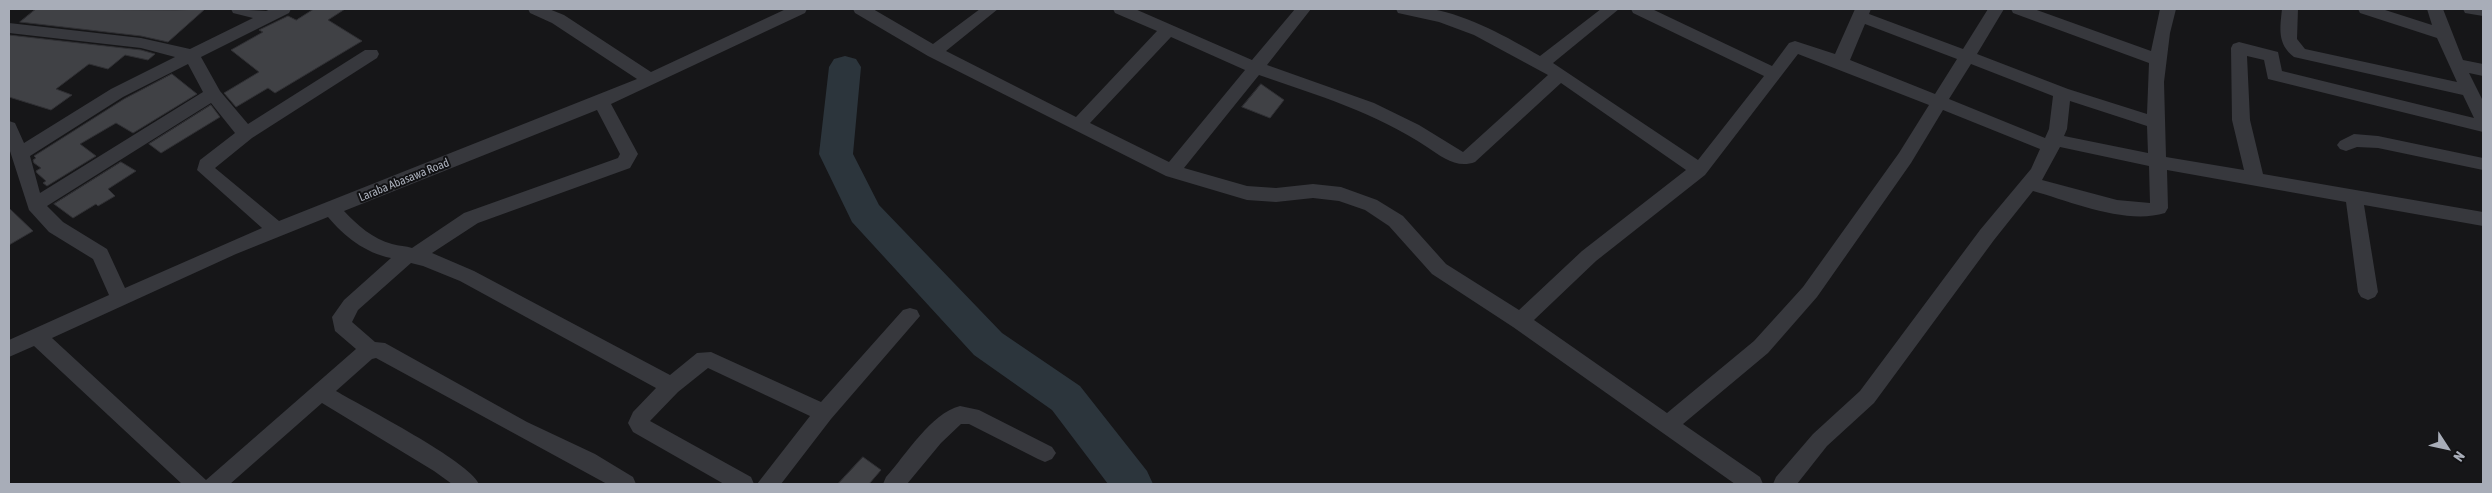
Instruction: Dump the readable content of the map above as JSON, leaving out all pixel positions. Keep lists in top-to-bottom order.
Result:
{
  "streets": {
    "street": ["Laraba Abasawa Road"]
  },
  "north": "bottom right"
}
